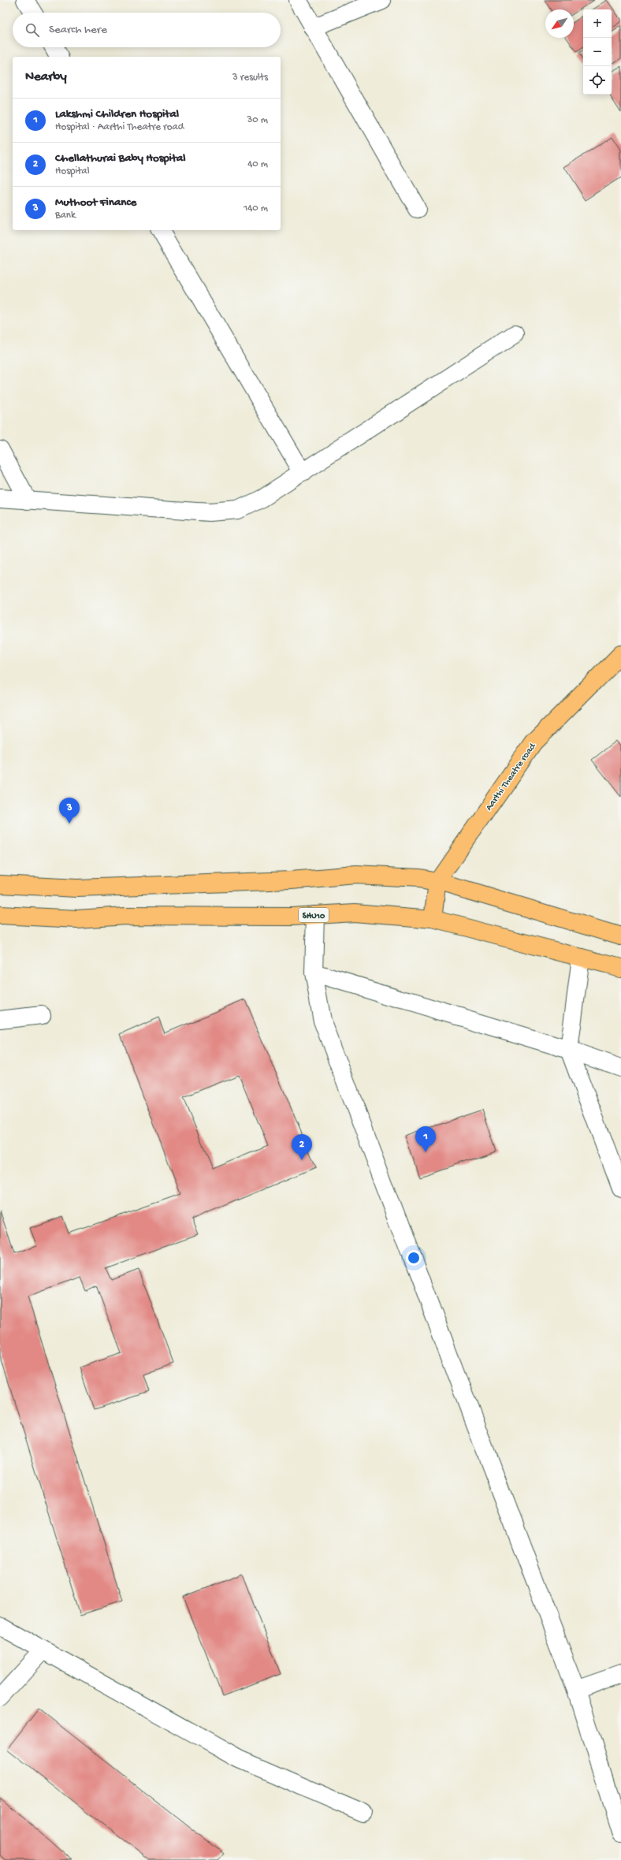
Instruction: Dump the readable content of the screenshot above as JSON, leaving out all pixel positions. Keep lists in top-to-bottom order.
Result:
{
  "streets": {
    "main road": ["Aarthi Theatre road", "SHU10"]
  },
  "crossings": [
    ["Aarthi Theatre road", "SHU10"]
  ],
  "north": "bottom left",
  "page": {
    "map_buttons": ["+", "−"],
    "search": "Search here",
    "heading": ["Nearby", "3 results"],
    "list": [
      {
        "mark": "1",
        "name": "Lakshmi Children Hospital",
        "note": "Hospital · Aarthi Theatre road",
        "value": "30 m"
      },
      {
        "mark": "2",
        "name": "Chellathurai Baby Hospital",
        "note": "Hospital",
        "value": "40 m"
      },
      {
        "mark": "3",
        "name": "Muthoot Finance",
        "note": "Bank",
        "value": "140 m"
      }
    ],
    "pins": ["3", "1", "2"]
  }
}
